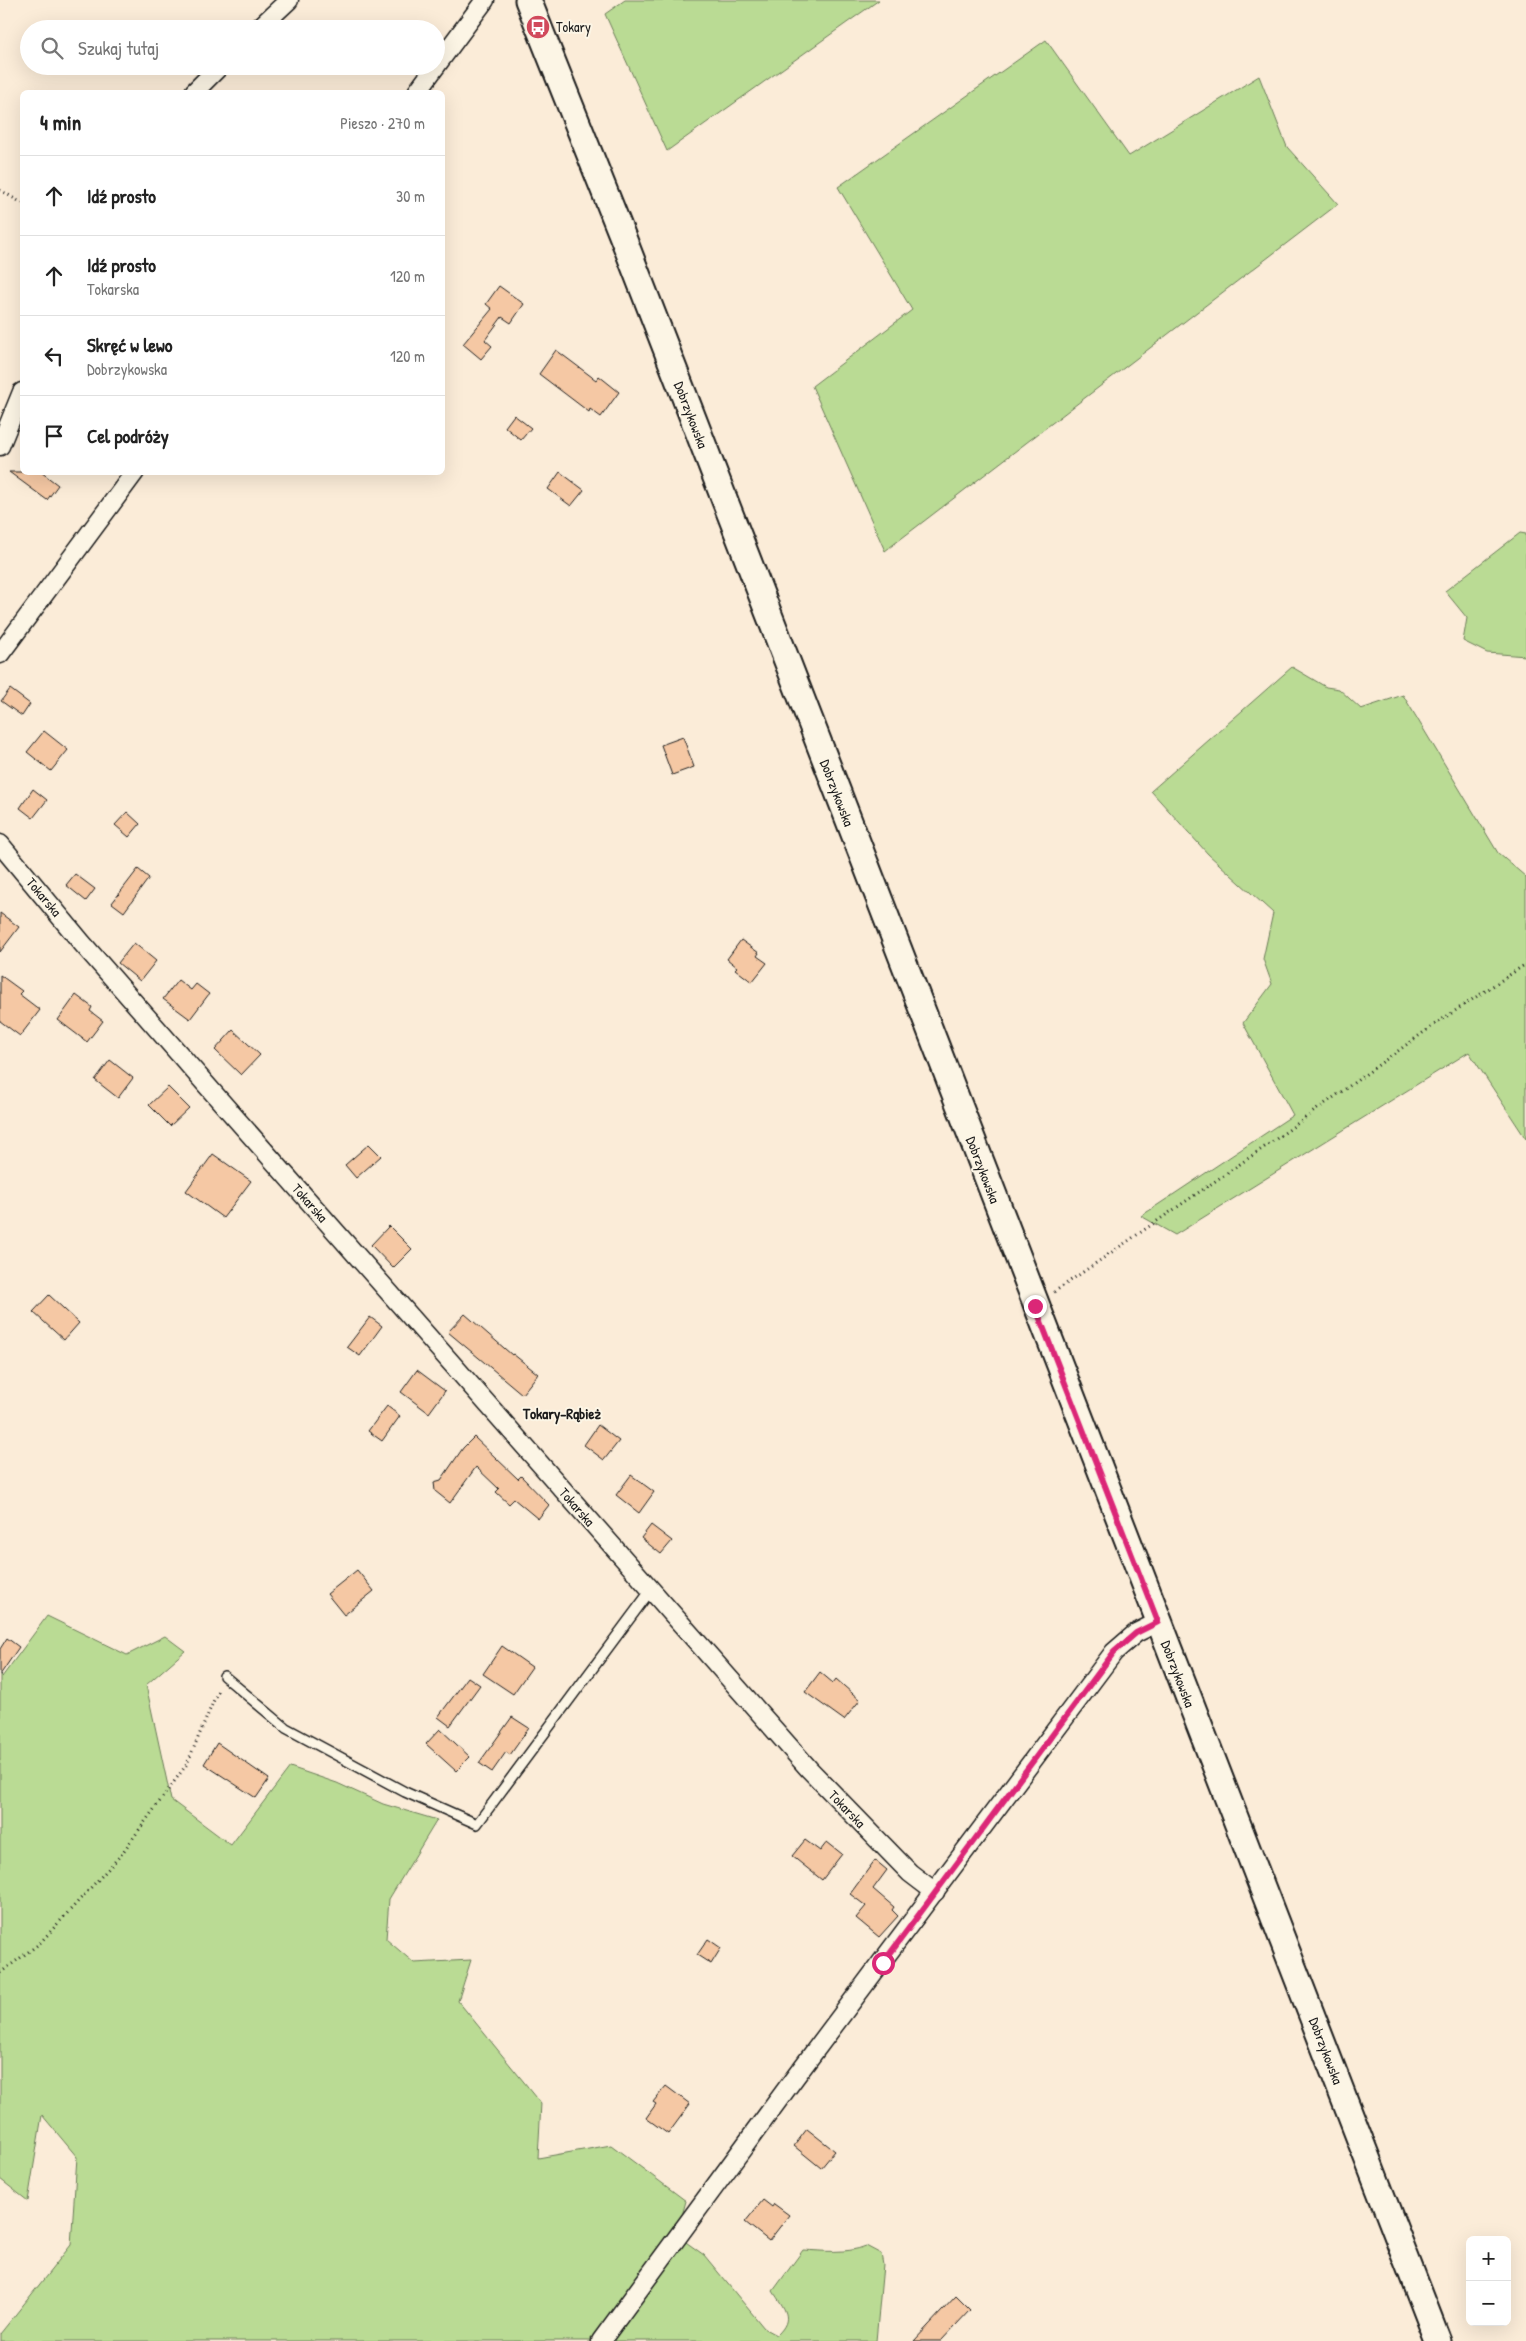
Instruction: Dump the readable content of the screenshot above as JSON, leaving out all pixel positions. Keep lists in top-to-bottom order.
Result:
{
  "streets": {
    "main road": ["Dobrzykowska"],
    "street": ["Tokarska"]
  },
  "districts": ["Tokary-Rąbież"],
  "places": {
    "bus stop": ["Tokary"]
  },
  "page": {
    "search": "Szukaj tutaj",
    "heading": ["4 min", "Pieszo · 270 m"],
    "list": [
      ["Idź prosto", "30 m"],
      ["Idź prosto", "Tokarska", "120 m"],
      ["Skręć w lewo", "Dobrzykowska", "120 m"],
      "Cel podróży"
    ],
    "map_buttons": ["+", "−"]
  }
}
